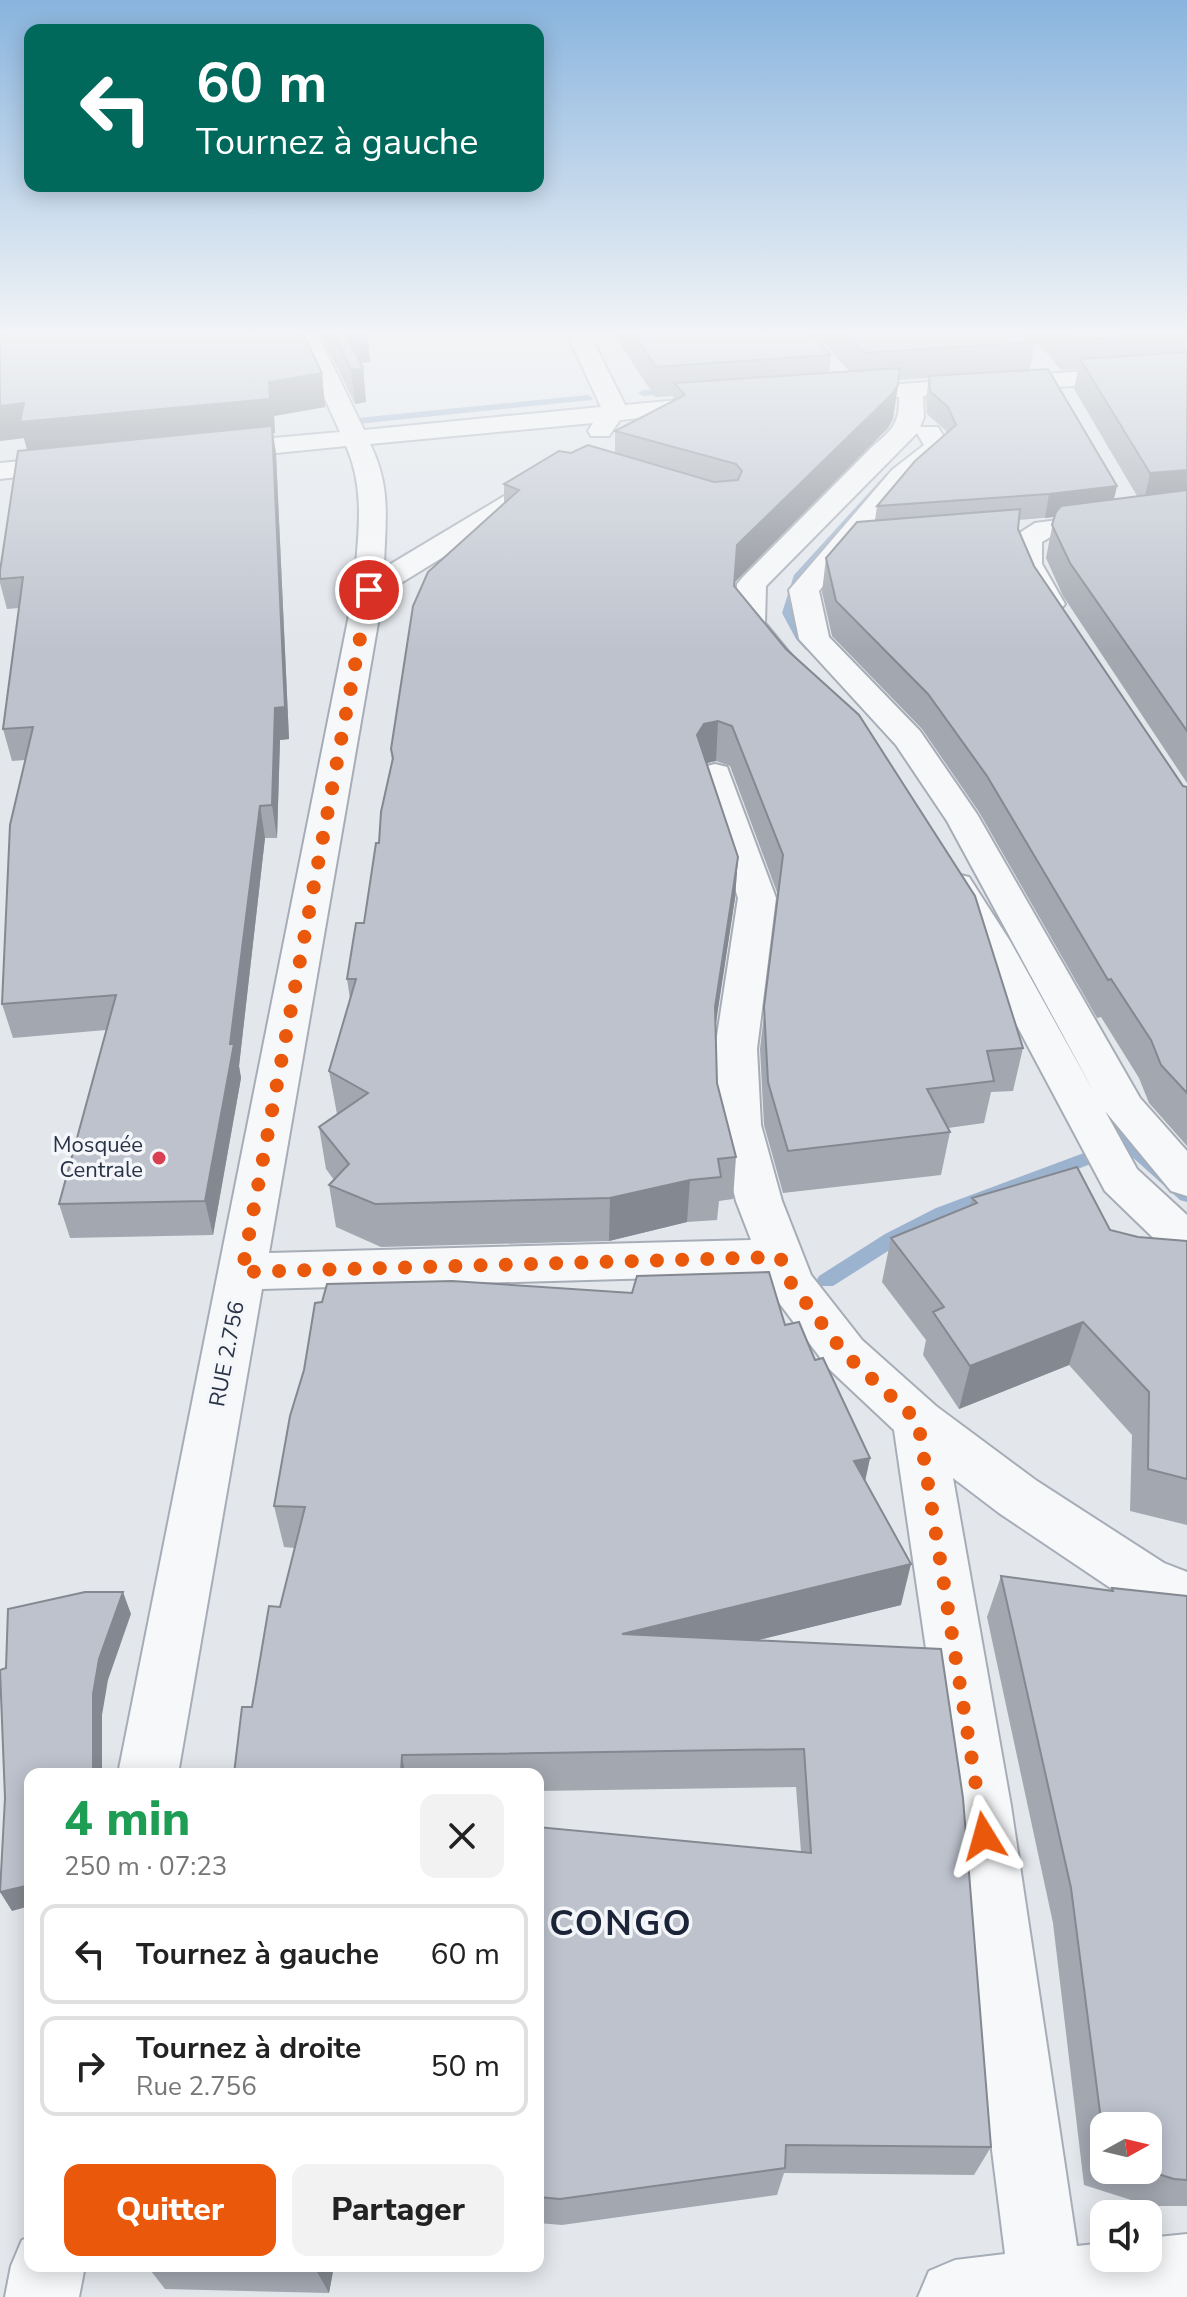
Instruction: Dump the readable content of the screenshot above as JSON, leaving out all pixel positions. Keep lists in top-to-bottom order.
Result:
{
  "streets": {
    "street": ["RUE 2.756"]
  },
  "districts": ["CONGO"],
  "places": ["Mosquée Centrale"],
  "north": "right",
  "page": {
    "turn": ["60 m", "Tournez à gauche"],
    "heading": ["4 min", "250 m · 07:23"],
    "list": [
      {
        "name": "Tournez à gauche",
        "value": "60 m"
      },
      {
        "name": "Tournez à droite",
        "note": "Rue 2.756",
        "value": "50 m"
      }
    ],
    "buttons": ["Quitter", "Partager"]
  }
}
